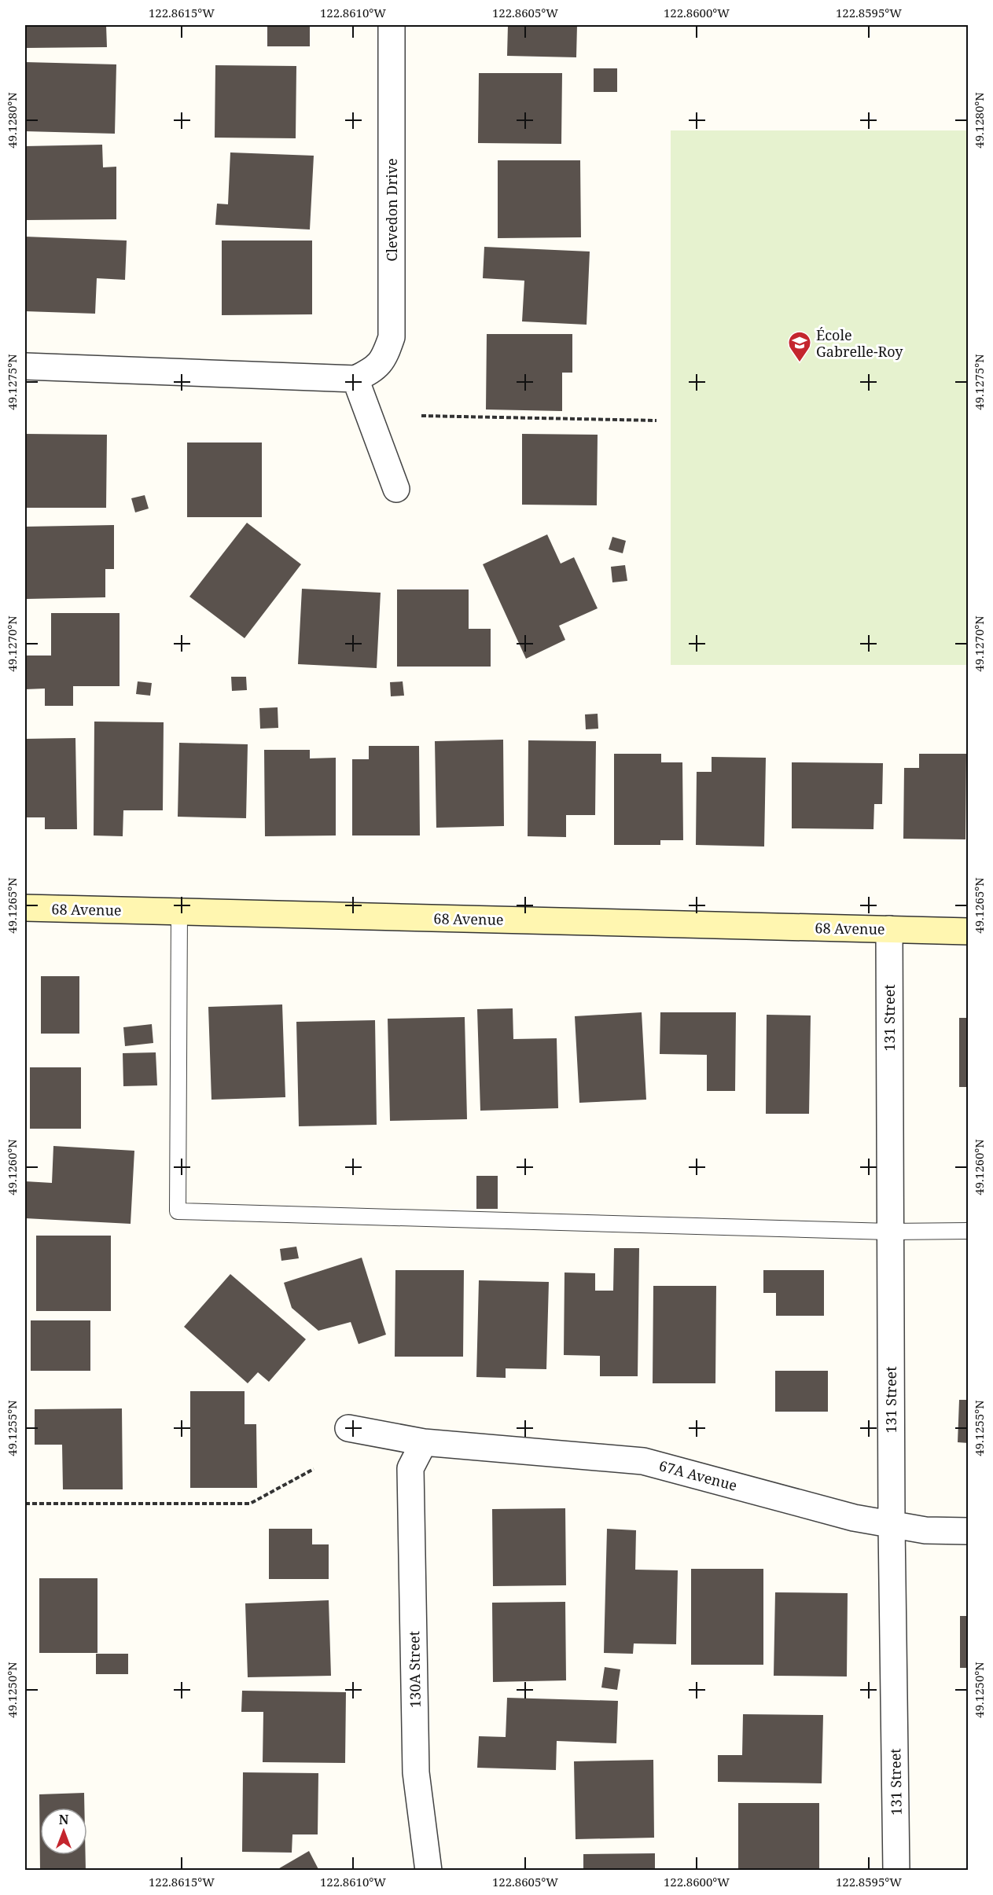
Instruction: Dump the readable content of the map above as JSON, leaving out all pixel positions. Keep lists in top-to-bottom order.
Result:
{
  "streets": {
    "street": [
      "Clevedon Drive",
      "68 Avenue",
      "131 Street",
      "67A Avenue",
      "130A Street"
    ]
  },
  "crossings": [
    ["68 Avenue", "131 Street"],
    ["131 Street", "67A Avenue"],
    ["67A Avenue", "130A Street"]
  ],
  "places": {
    "school or university": ["École Gabrelle-Roy"]
  },
  "north": "top",
  "coordinates": [
    "122.8615°W",
    "122.8610°W",
    "122.8605°W",
    "122.8600°W",
    "122.8595°W",
    "49.1280°N",
    "49.1275°N",
    "49.1270°N",
    "49.1265°N",
    "49.1260°N",
    "49.1255°N",
    "49.1250°N"
  ]
}
